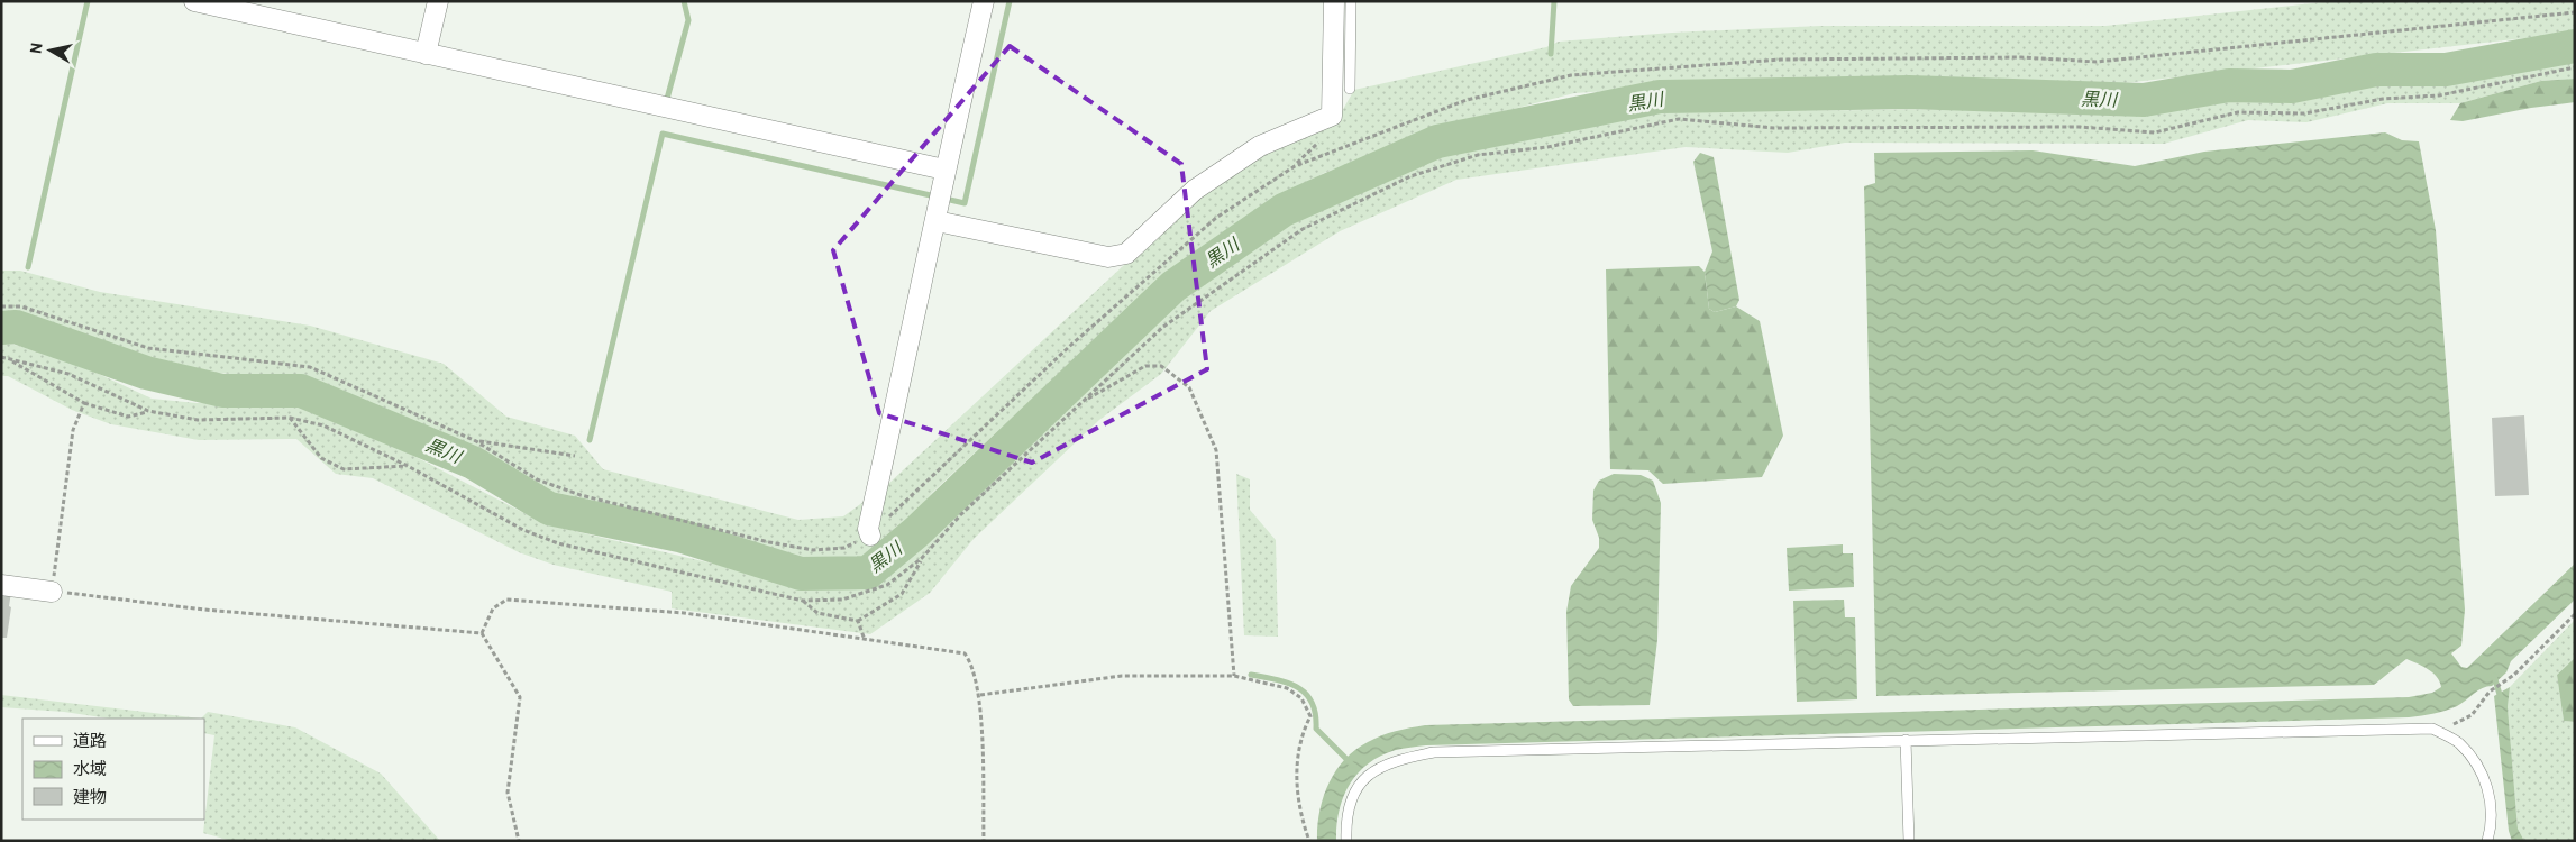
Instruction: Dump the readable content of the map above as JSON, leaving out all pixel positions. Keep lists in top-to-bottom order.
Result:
{
  "water": ["黒川"],
  "legend": ["道路", "水域", "建物"],
  "north": "left"
}
